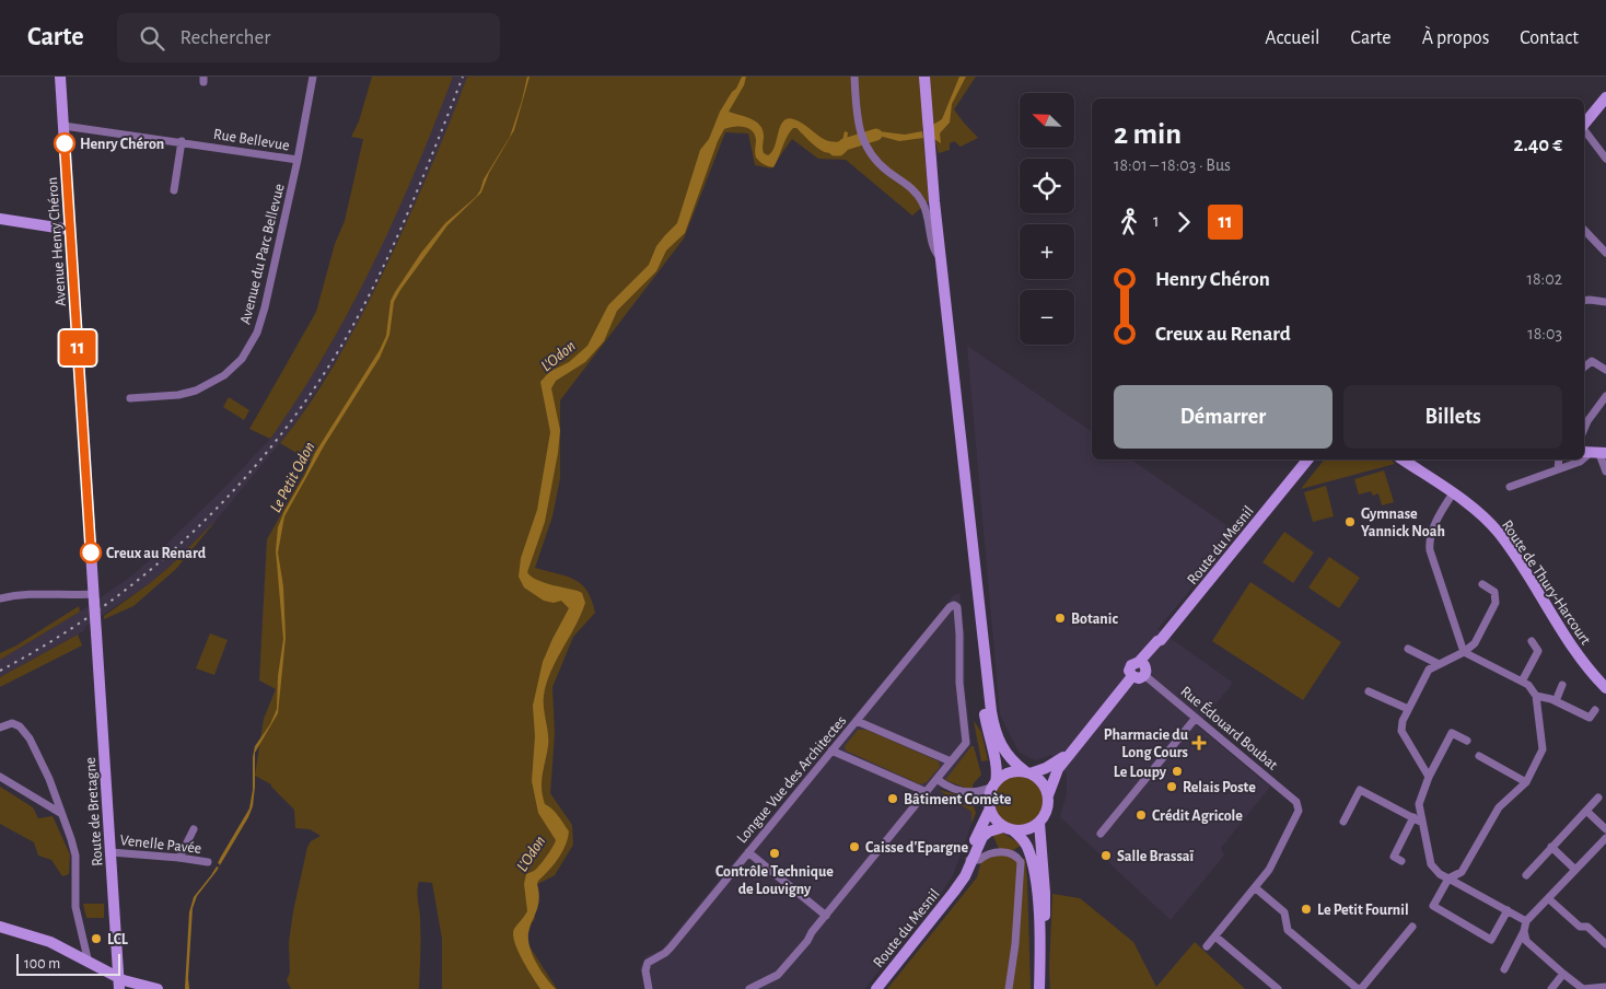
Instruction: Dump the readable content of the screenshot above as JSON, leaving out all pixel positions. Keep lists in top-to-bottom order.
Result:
{
  "streets": {
    "main road": [
      "Avenue Henry Chéron",
      "Route du Mesnil",
      "Route de Thury-Harcourt",
      "Route de Bretagne"
    ],
    "street": [
      "Rue Bellevue",
      "Avenue du Parc Bellevue",
      "Rue Édouard Boubat",
      "Longue Vue des Architectes",
      "Venelle Pavée"
    ]
  },
  "crossings": [
    ["Rue Bellevue", "Avenue Henry Chéron"],
    ["Rue Bellevue", "Avenue du Parc Bellevue"],
    ["Avenue Henry Chéron", "Route de Bretagne"],
    ["Route du Mesnil", "Rue Édouard Boubat"],
    ["Route de Bretagne", "Venelle Pavée"]
  ],
  "water": ["L'Odon", "Le Petit Odon"],
  "places": {
    "other": [
      "Henry Chéron",
      "Gymnase Yannick Noah",
      "Creux au Renard",
      "Botanic",
      "Le Loupy",
      "Relais Poste",
      "Bâtiment Comète",
      "Crédit Agricole",
      "Caisse d'Epargne",
      "Contrôle Technique de Louvigny",
      "Salle Brassaï",
      "Le Petit Fournil",
      "LCL"
    ],
    "health": ["Pharmacie du Long Cours"]
  },
  "lines": ["bus line 11"],
  "scale_bar": "100 m",
  "north": "top left",
  "page": {
    "header": "Carte",
    "search": "Rechercher",
    "nav": [
      "Accueil",
      "Carte",
      "À propos",
      "Contact"
    ],
    "on_map": "11",
    "map_buttons": ["+", "−"],
    "heading": ["2 min", "18:01 – 18:03 · Bus", "2.40 €"],
    "legs": ["1", "11"],
    "list": [
      {
        "name": "Henry Chéron",
        "value": "18:02"
      },
      {
        "name": "Creux au Renard",
        "value": "18:03"
      }
    ],
    "buttons": ["Démarrer", "Billets"],
    "scale": "100 m"
  }
}
